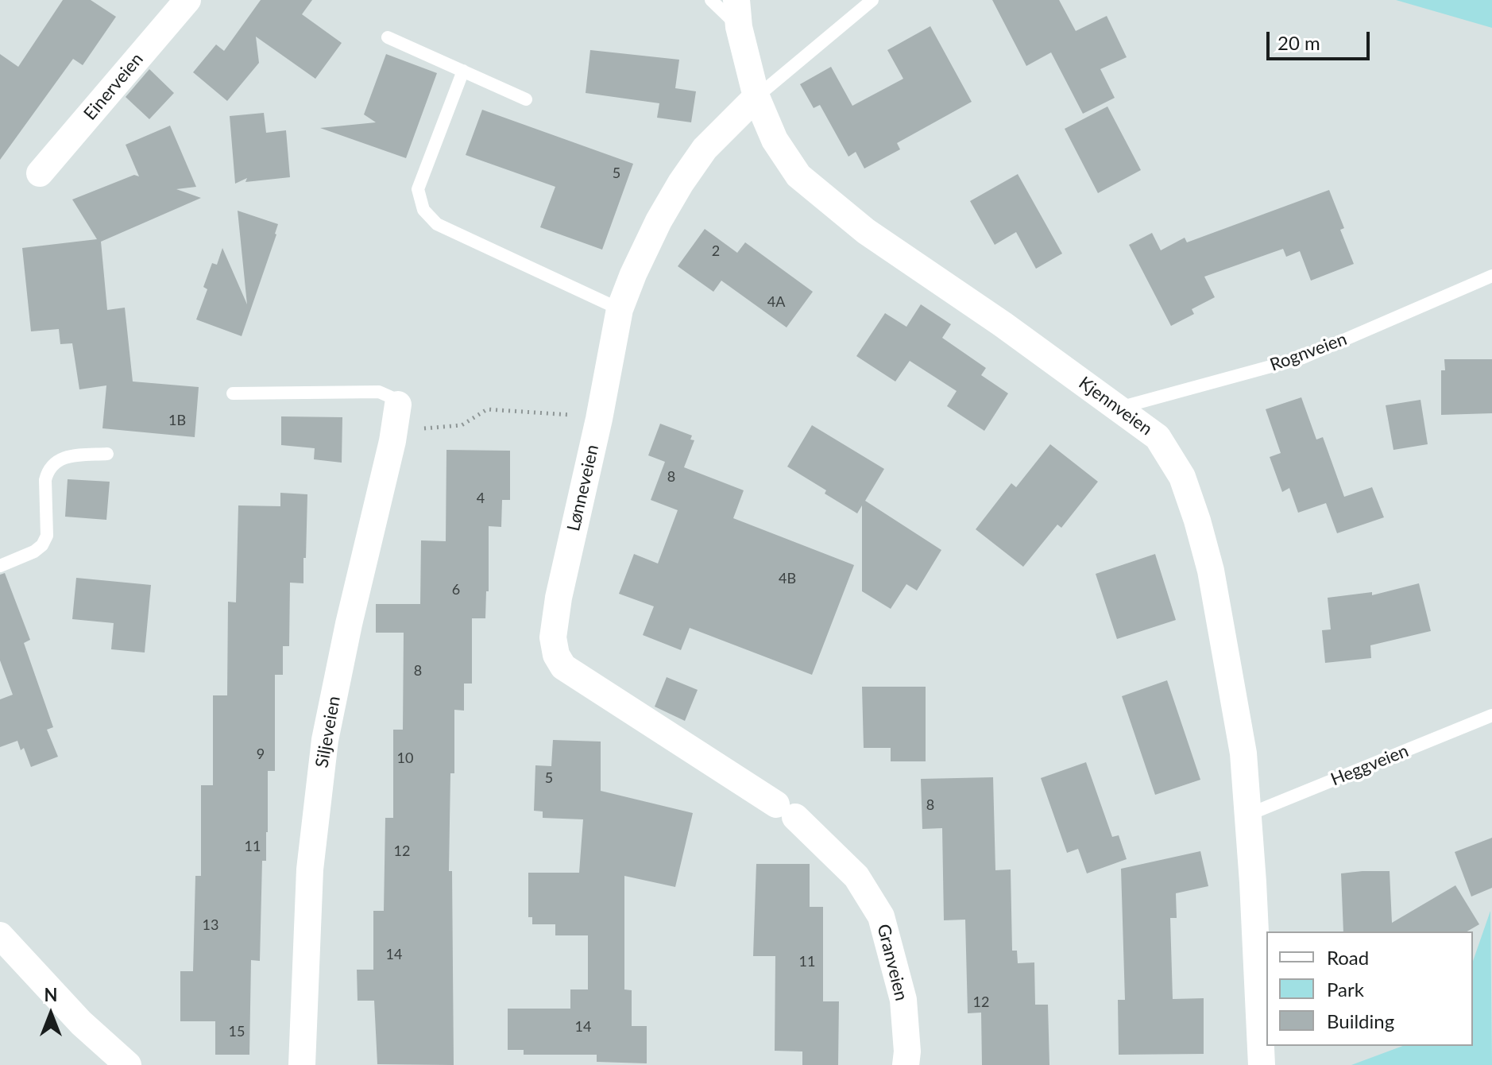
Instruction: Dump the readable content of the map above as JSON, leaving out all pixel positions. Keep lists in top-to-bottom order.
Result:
{
  "streets": {
    "street": [
      "Einerveien",
      "Kjennveien",
      "Lønneveien",
      "Siljeveien",
      "Granveien"
    ],
    "lane": ["Rognveien", "Heggveien"]
  },
  "crossings": [
    ["Rognveien", "Kjennveien"],
    ["Kjennveien", "Lønneveien"],
    ["Kjennveien", "Heggveien"],
    ["Lønneveien", "Granveien"]
  ],
  "house_numbers": [
    "5",
    "2",
    "4A",
    "1B",
    "8",
    "4",
    "4B",
    "6",
    "8",
    "9",
    "10",
    "5",
    "8",
    "11",
    "12",
    "13",
    "14",
    "11",
    "12",
    "14",
    "15"
  ],
  "legend": ["Road", "Park", "Building"],
  "scale_bar": "20 m",
  "north": "top"
}
